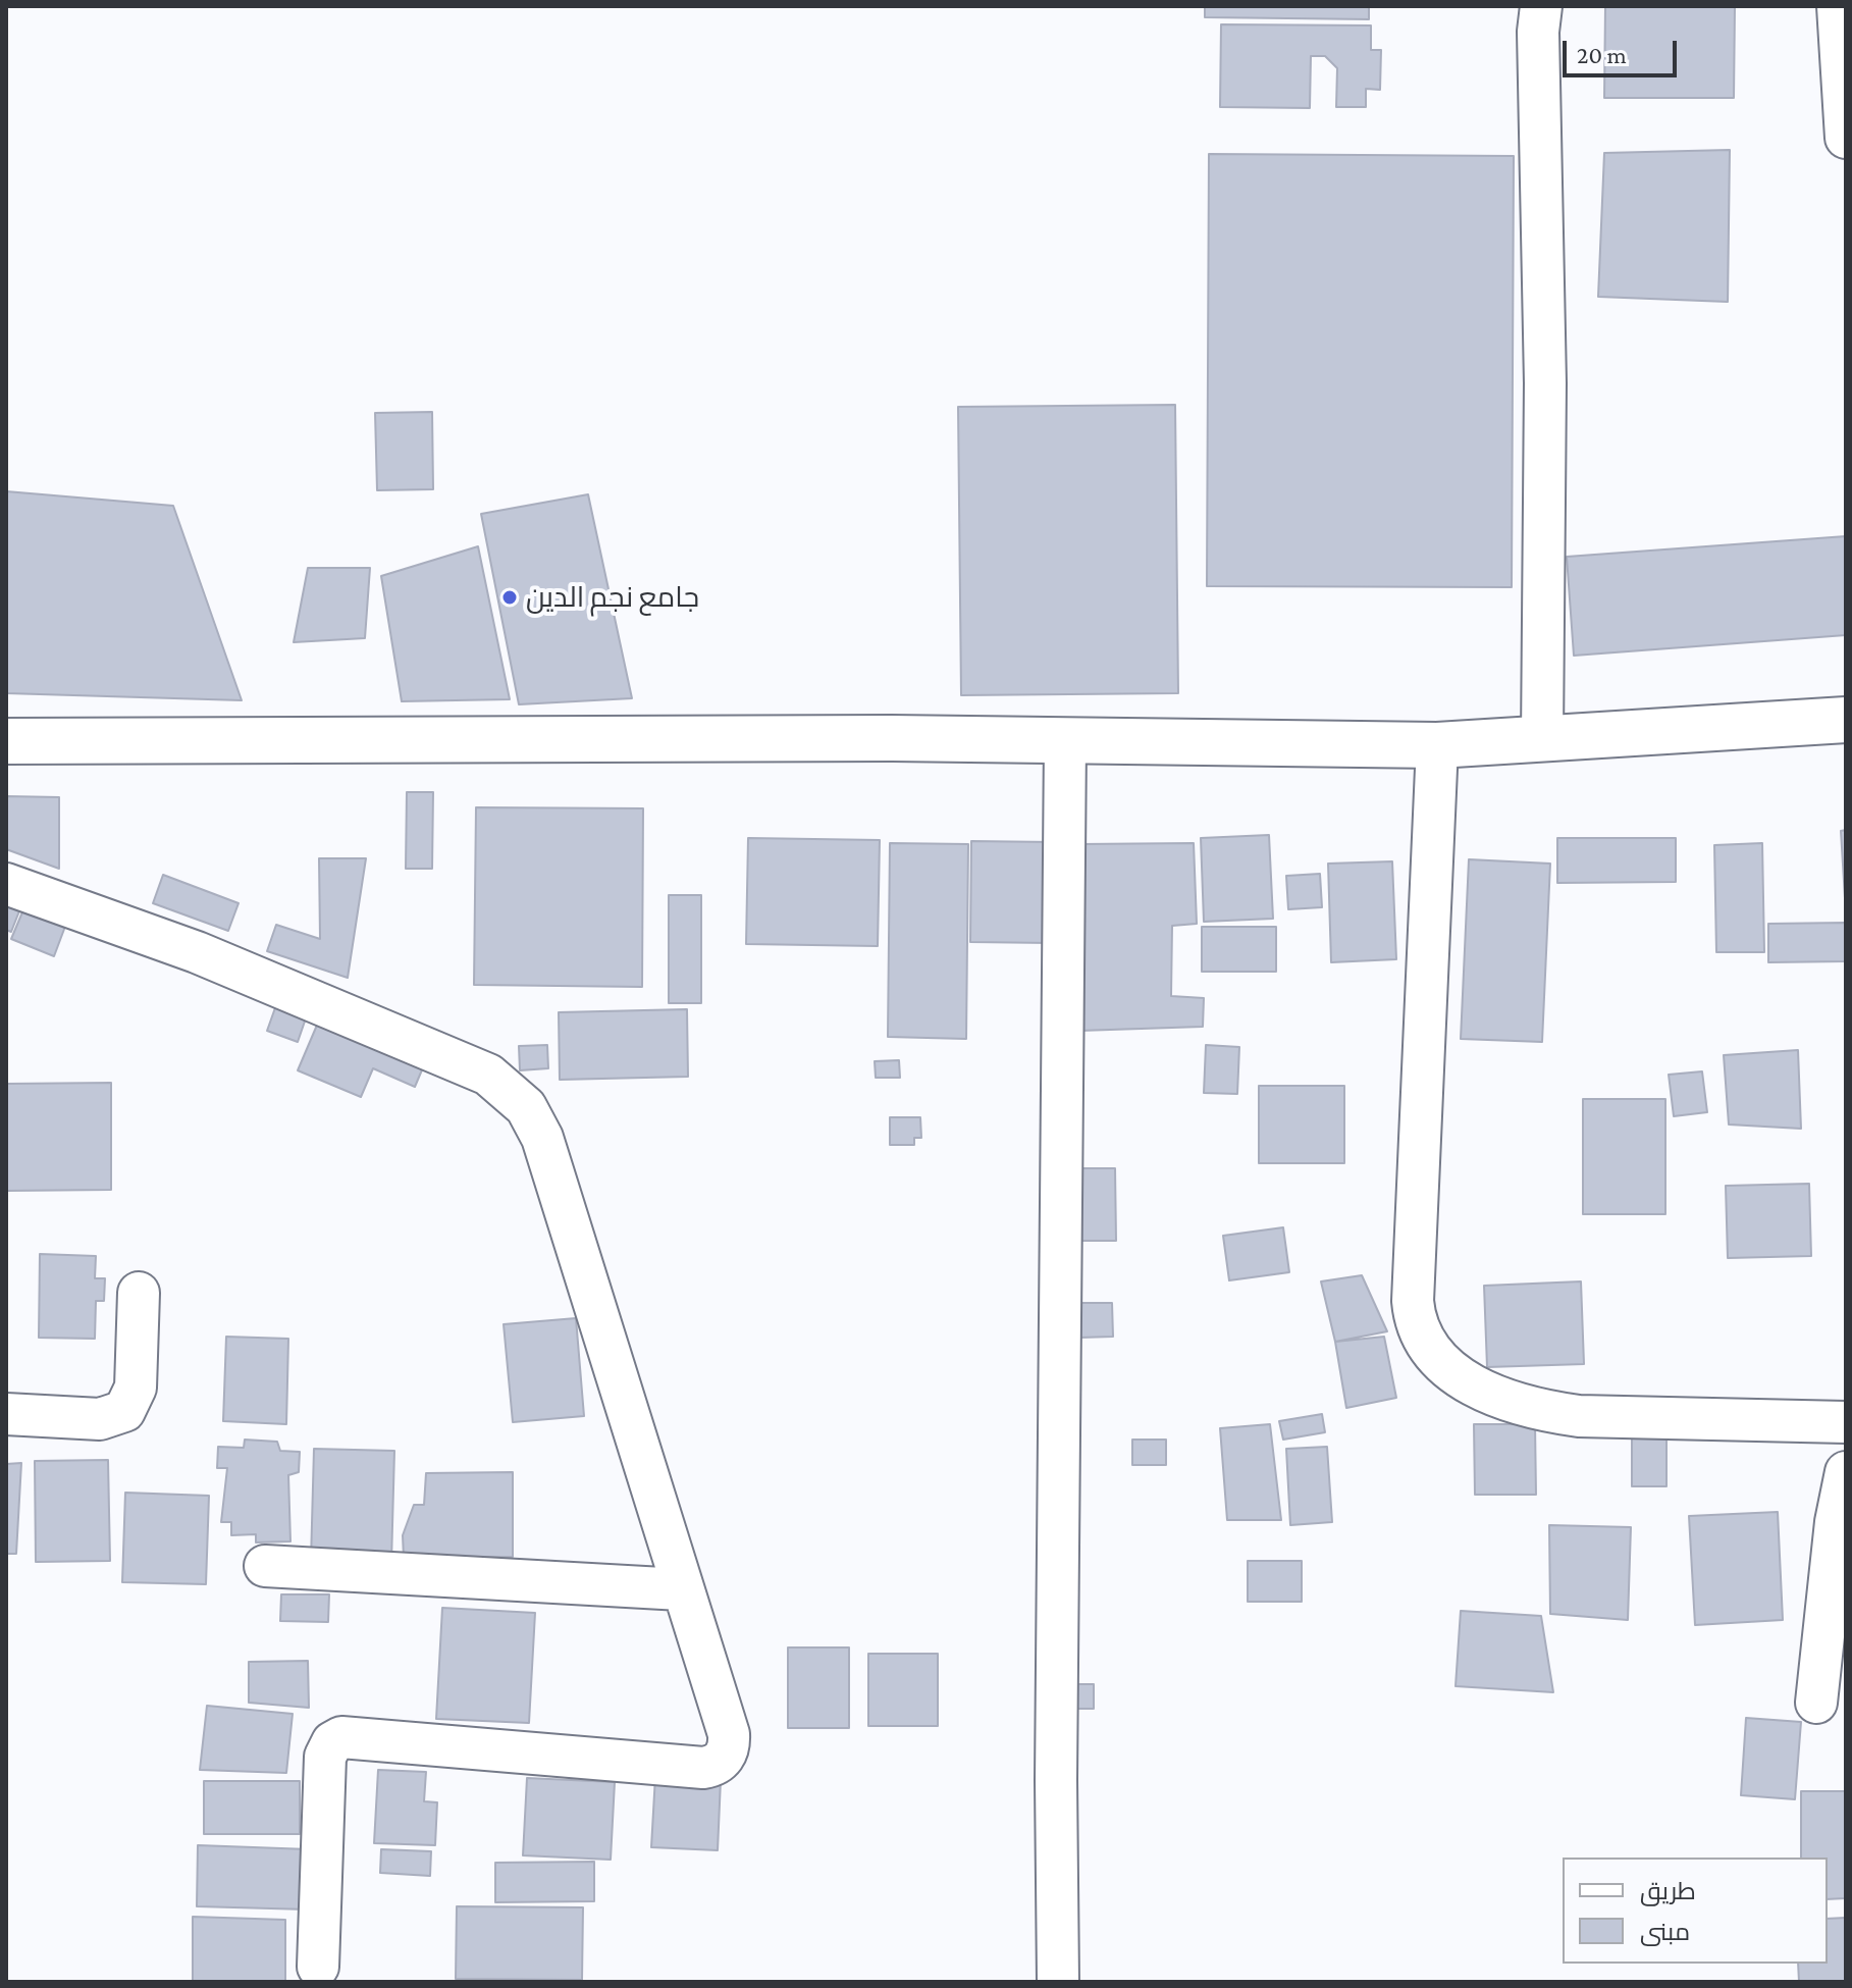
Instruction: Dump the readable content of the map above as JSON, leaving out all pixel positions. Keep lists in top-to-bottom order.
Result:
{
  "places": ["جامع نجم الدين"],
  "legend": ["طريق", "مبنى"],
  "scale_bar": "20 m"
}
